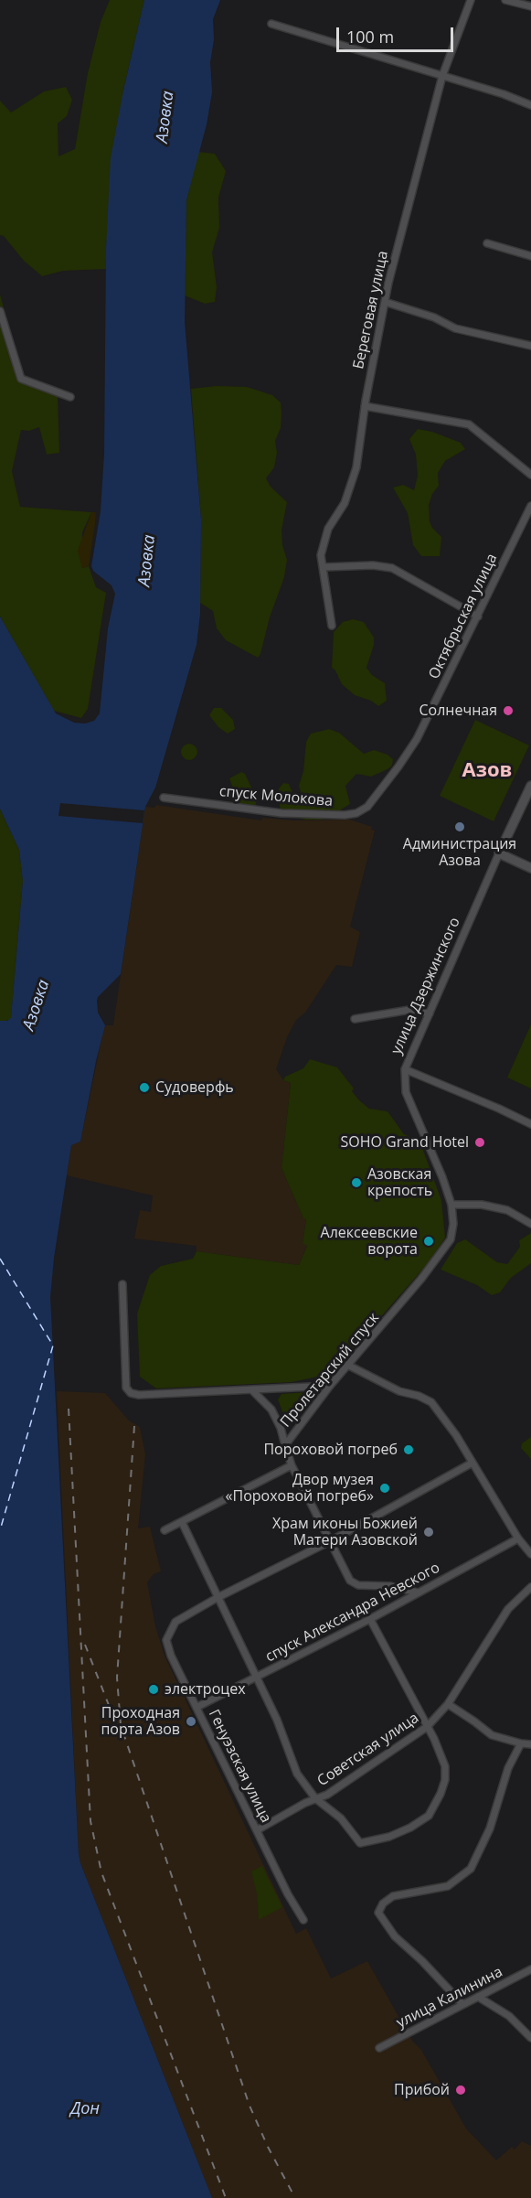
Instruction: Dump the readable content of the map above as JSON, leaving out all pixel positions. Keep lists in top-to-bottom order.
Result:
{
  "streets": {
    "street": [
      "Береговая улица",
      "Октябрьская улица",
      "спуск Молокова",
      "улица Дзержинского",
      "Пролетарский спуск",
      "спуск Александра Невского",
      "Советская улица",
      "Генуэзская улица",
      "улица Калинина"
    ]
  },
  "crossings": [
    ["Октябрьская улица", "спуск Молокова"],
    ["улица Дзержинского", "Пролетарский спуск"],
    ["Пролетарский спуск", "спуск Александра Невского"],
    ["спуск Александра Невского", "Генуэзская улица"],
    ["Советская улица", "Генуэзская улица"]
  ],
  "districts": ["Азов"],
  "water": ["Азовка", "Дон"],
  "places": [
    "Солнечная",
    "Администрация Азова",
    "Судоверфь",
    "SOHO Grand Hotel",
    "Азовская крепость",
    "Алексеевские ворота",
    "Пороховой погреб",
    "Двор музея «Пороховой погреб»",
    "Храм иконы Божией Матери Азовской",
    "электроцех",
    "Проходная порта Азов",
    "Прибой"
  ],
  "scale_bar": "100 m"
}
